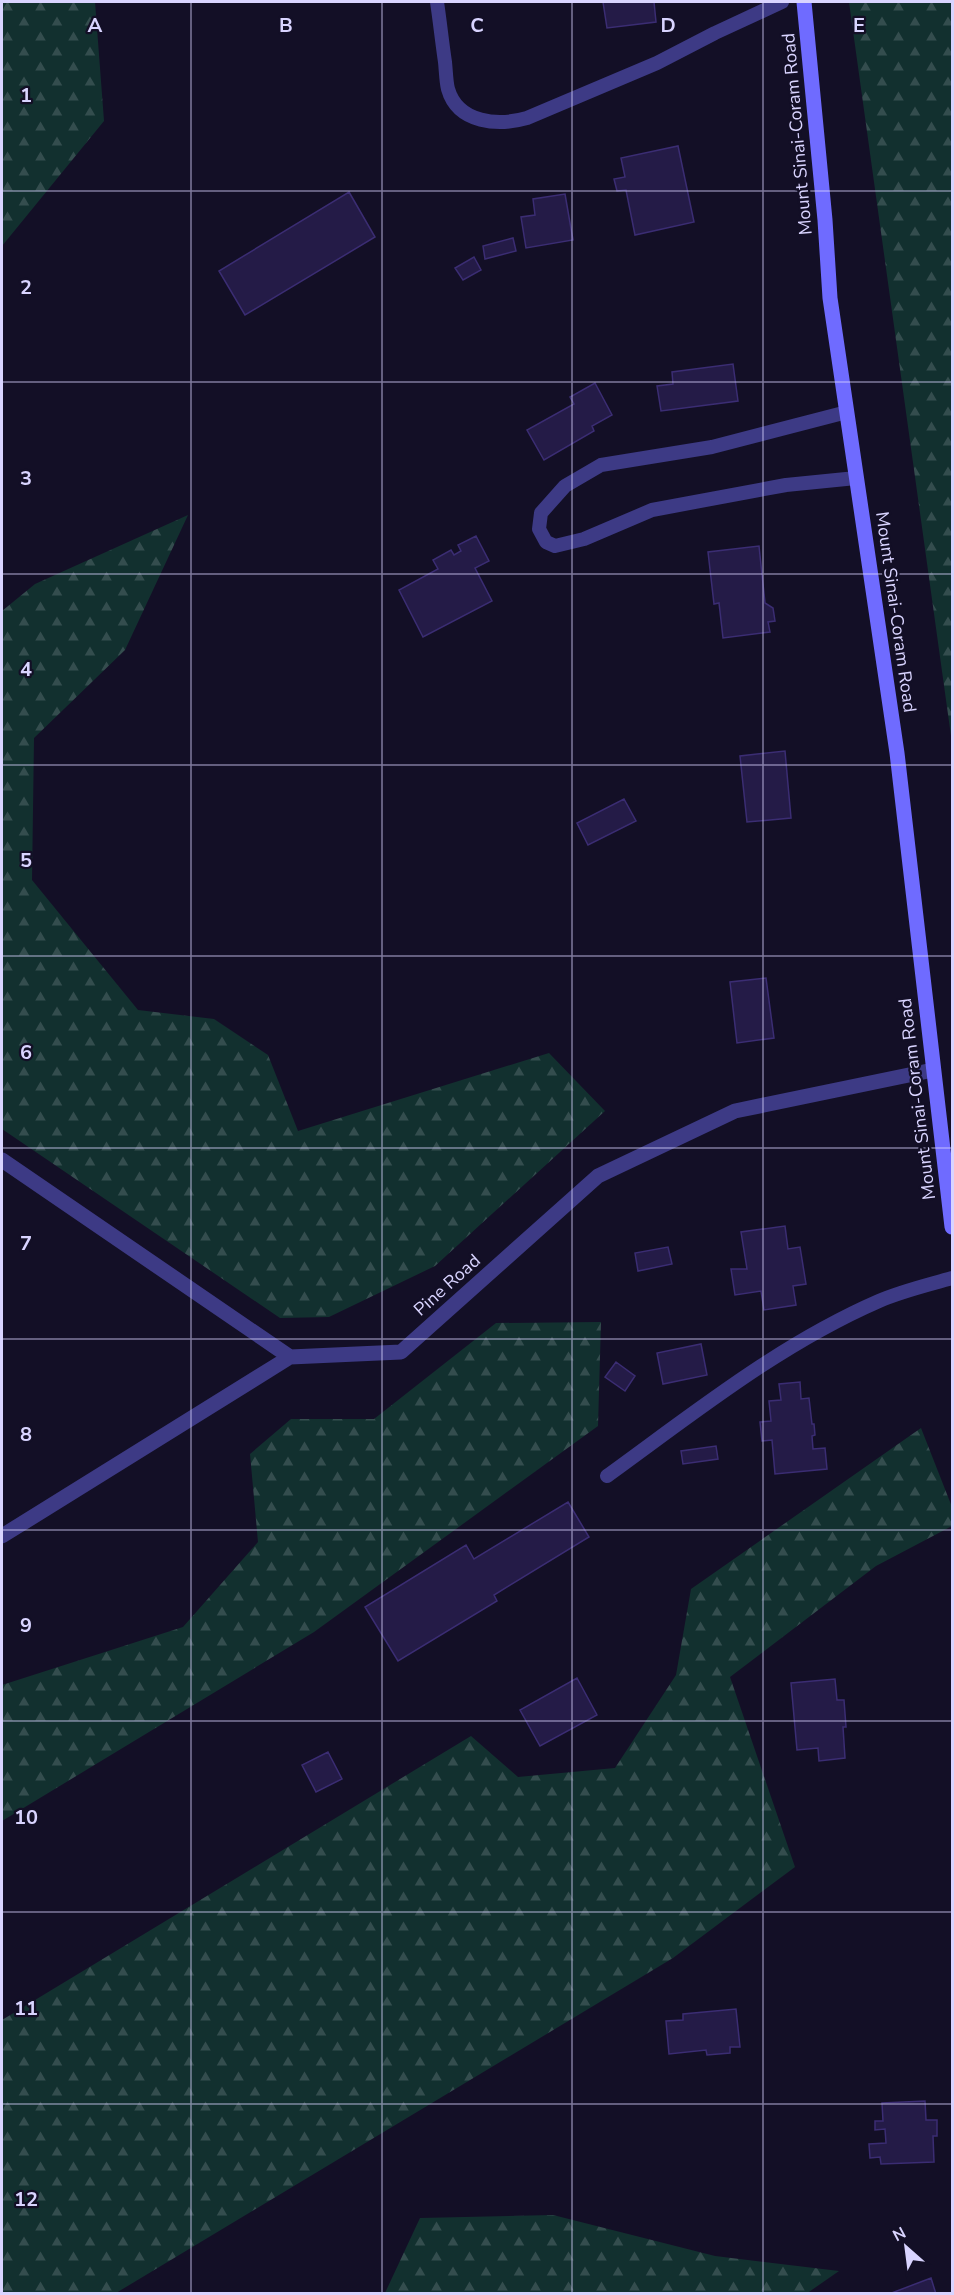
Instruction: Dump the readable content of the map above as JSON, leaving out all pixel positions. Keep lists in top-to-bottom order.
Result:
{
  "streets": {
    "main road": ["Mount Sinai-Coram Road"],
    "street": ["Pine Road"]
  },
  "crossings": [
    ["Mount Sinai-Coram Road", "Pine Road"]
  ],
  "north": "top left",
  "grid": {
    "columns": [
      "A",
      "B",
      "C",
      "D",
      "E"
    ],
    "rows": [
      "1",
      "2",
      "3",
      "4",
      "5",
      "6",
      "7",
      "8",
      "9",
      "10",
      "11",
      "12"
    ]
  }
}
